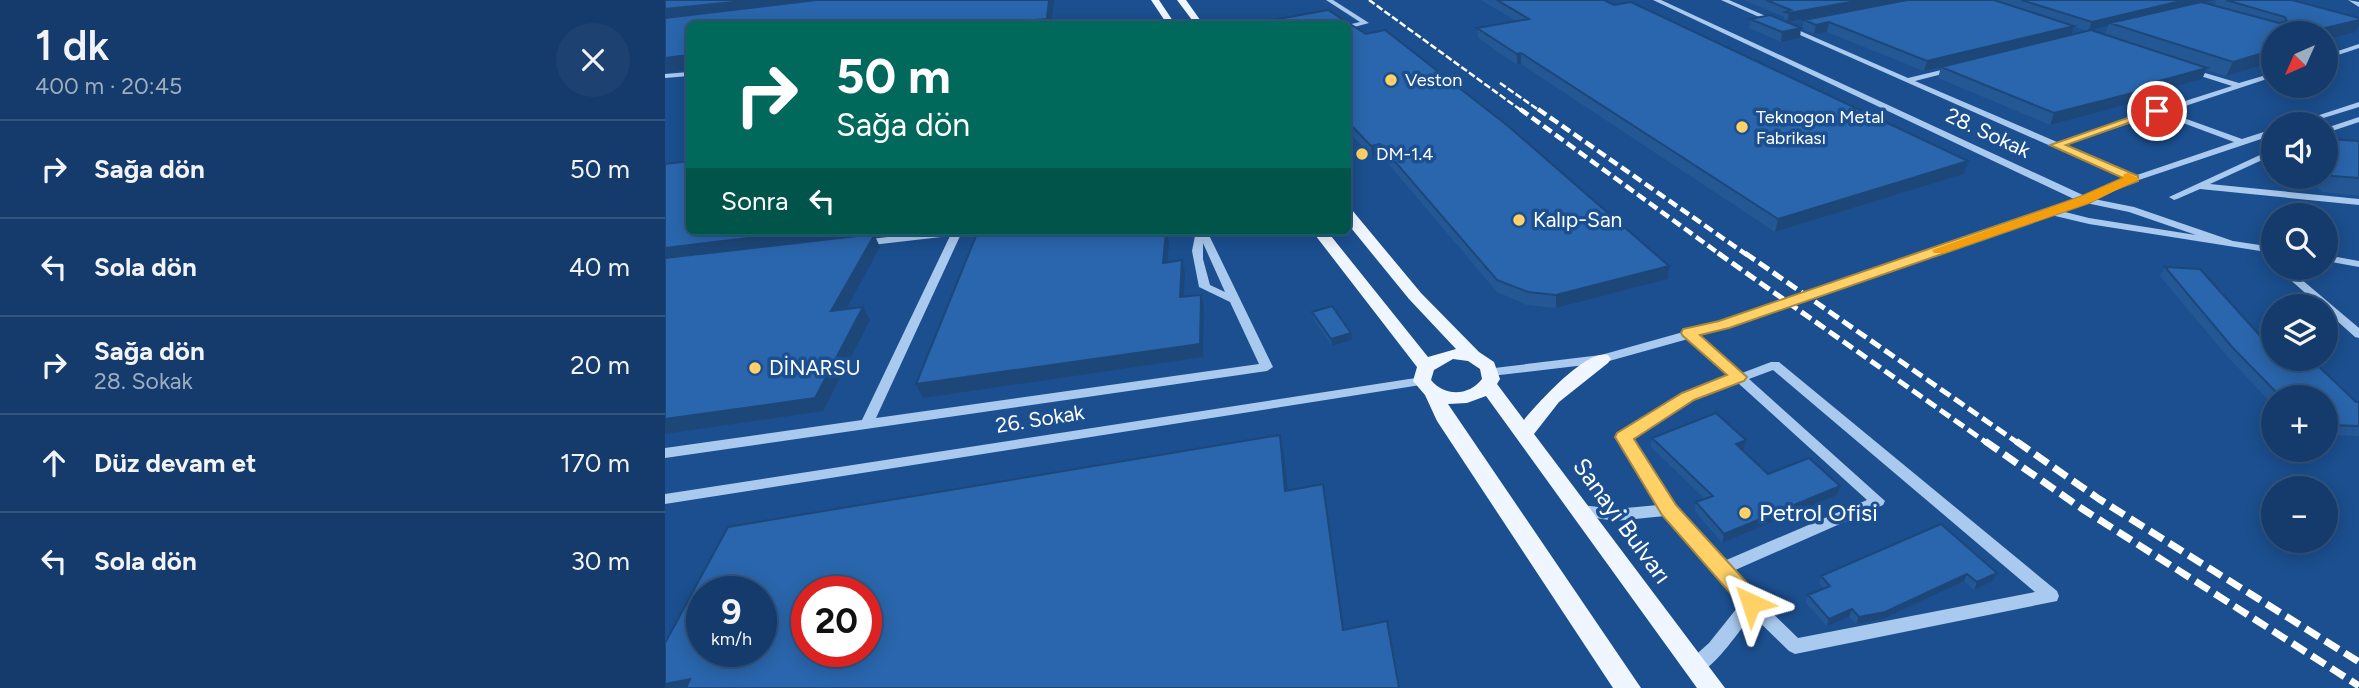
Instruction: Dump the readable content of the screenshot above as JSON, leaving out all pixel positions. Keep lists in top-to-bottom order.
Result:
{
  "streets": {
    "main road": ["Sanayi Bulvarı"],
    "street": ["28. Sokak", "26. Sokak"]
  },
  "crossings": [
    ["26. Sokak", "Sanayi Bulvarı"]
  ],
  "places": [
    "Veston",
    "Teknogon Metal Fabrikası",
    "DM-1.4",
    "Kalıp-San",
    "DİNARSU",
    "Petrol Ofisi"
  ],
  "north": "bottom left",
  "page": {
    "heading": ["1 dk", "400 m · 20:45"],
    "map_buttons": ["+", "−"],
    "turn": ["50 m", "Sağa dön"],
    "list": [
      {
        "name": "Sağa dön",
        "value": "50 m"
      },
      {
        "name": "Sola dön",
        "value": "40 m"
      },
      {
        "name": "Sağa dön",
        "note": "28. Sokak",
        "value": "20 m"
      },
      {
        "name": "Düz devam et",
        "value": "170 m"
      },
      {
        "name": "Sola dön",
        "value": "30 m"
      }
    ],
    "then": "Sonra",
    "speed": "9 km/h",
    "limit": "20"
  }
}
